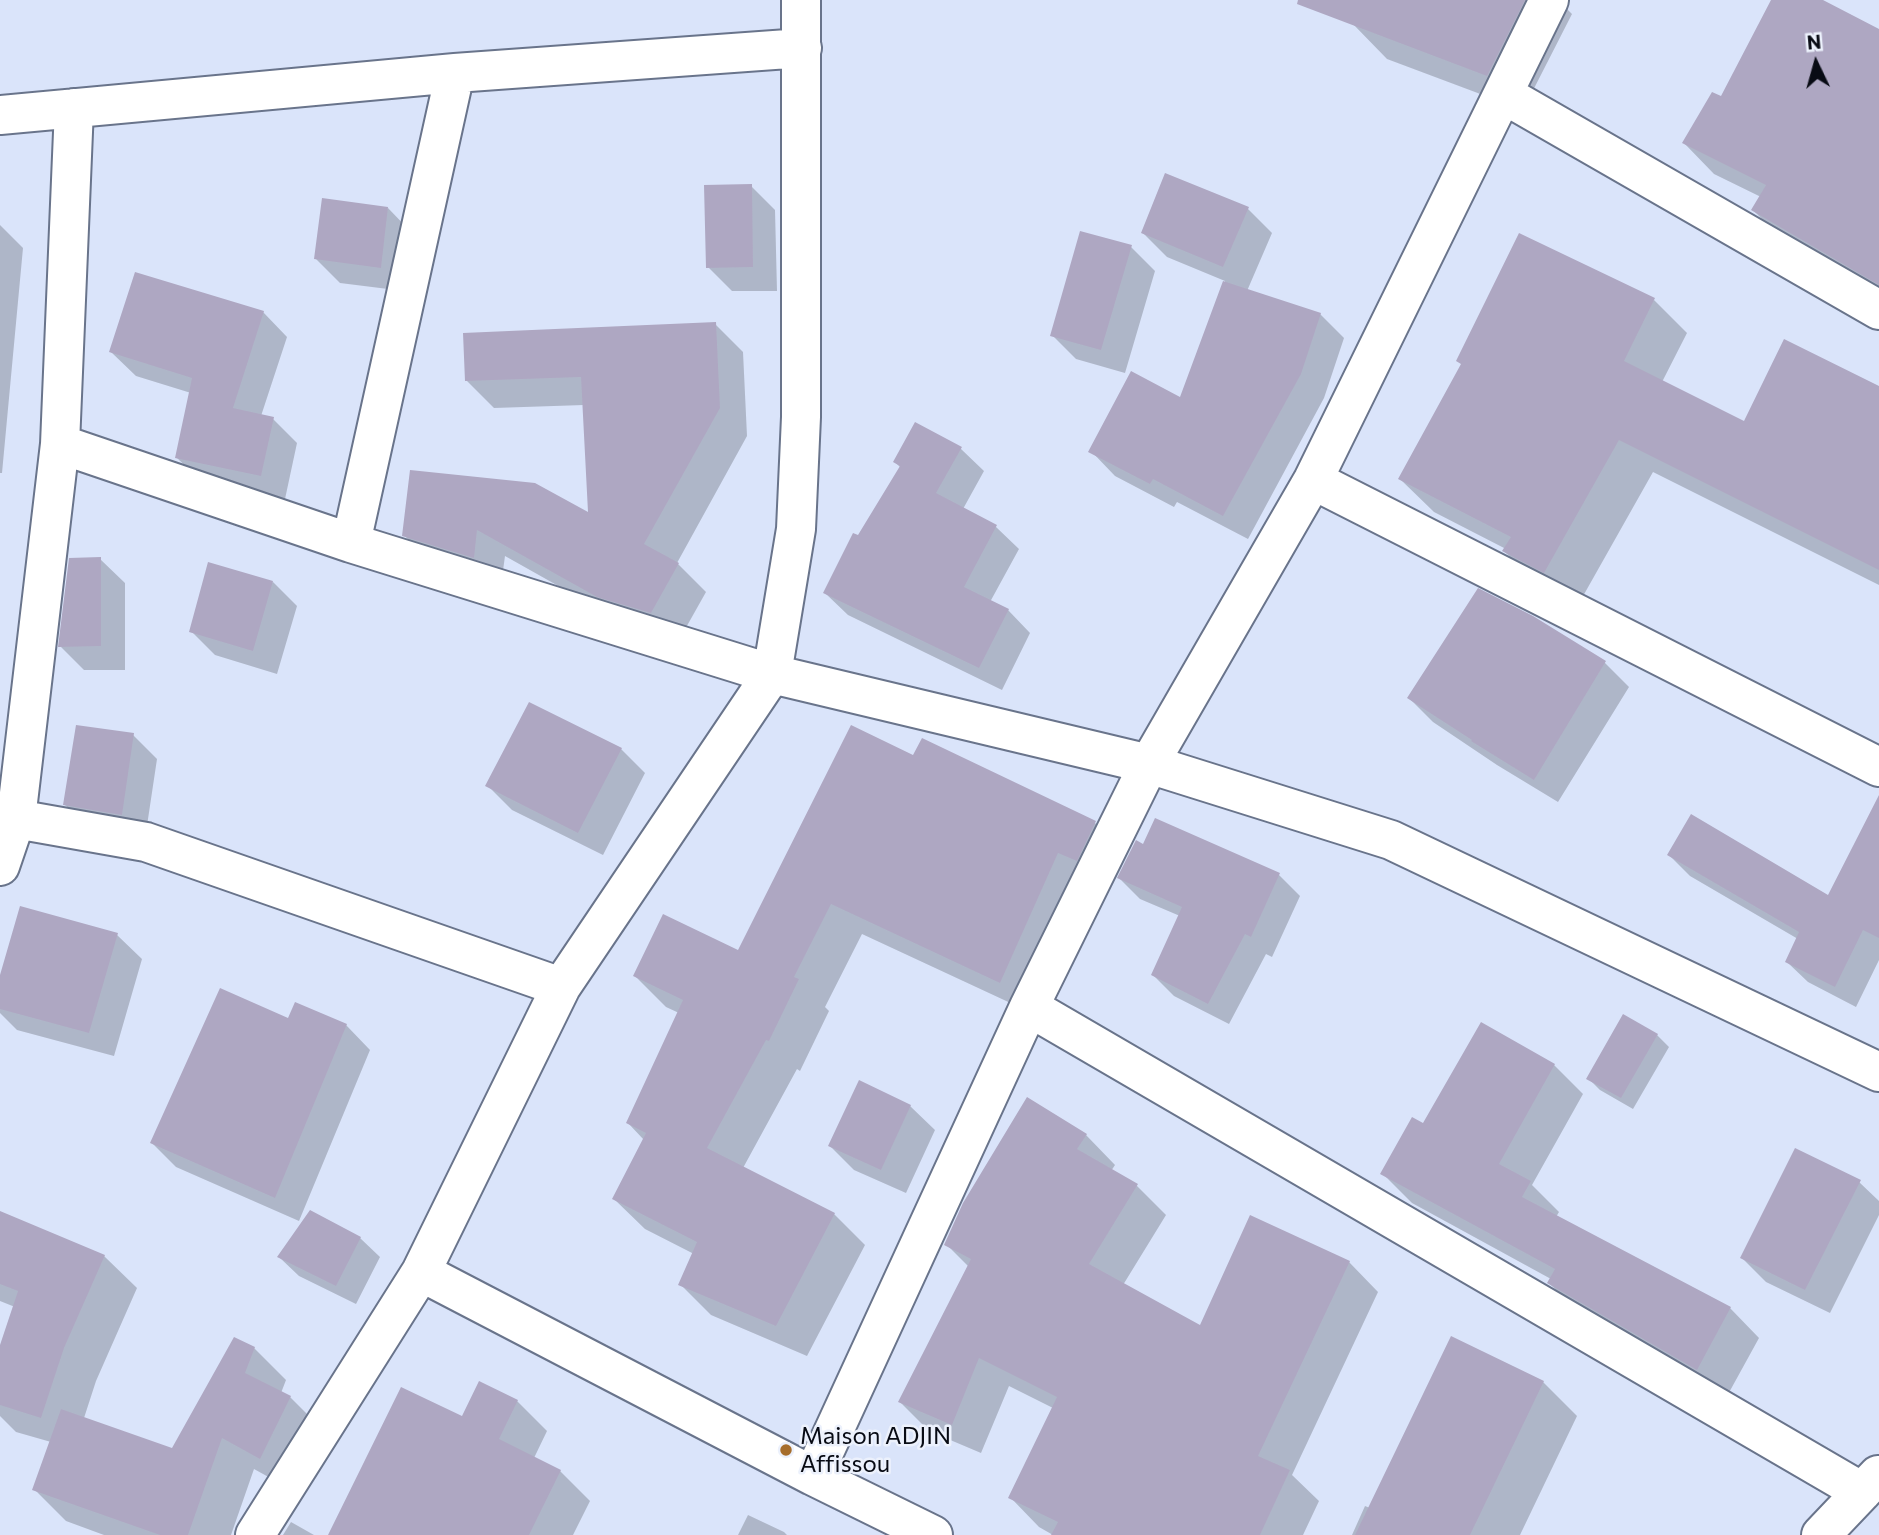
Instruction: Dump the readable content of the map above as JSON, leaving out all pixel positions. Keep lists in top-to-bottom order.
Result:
{
  "places": ["Maison ADJIN Affissou"],
  "north": "top"
}
